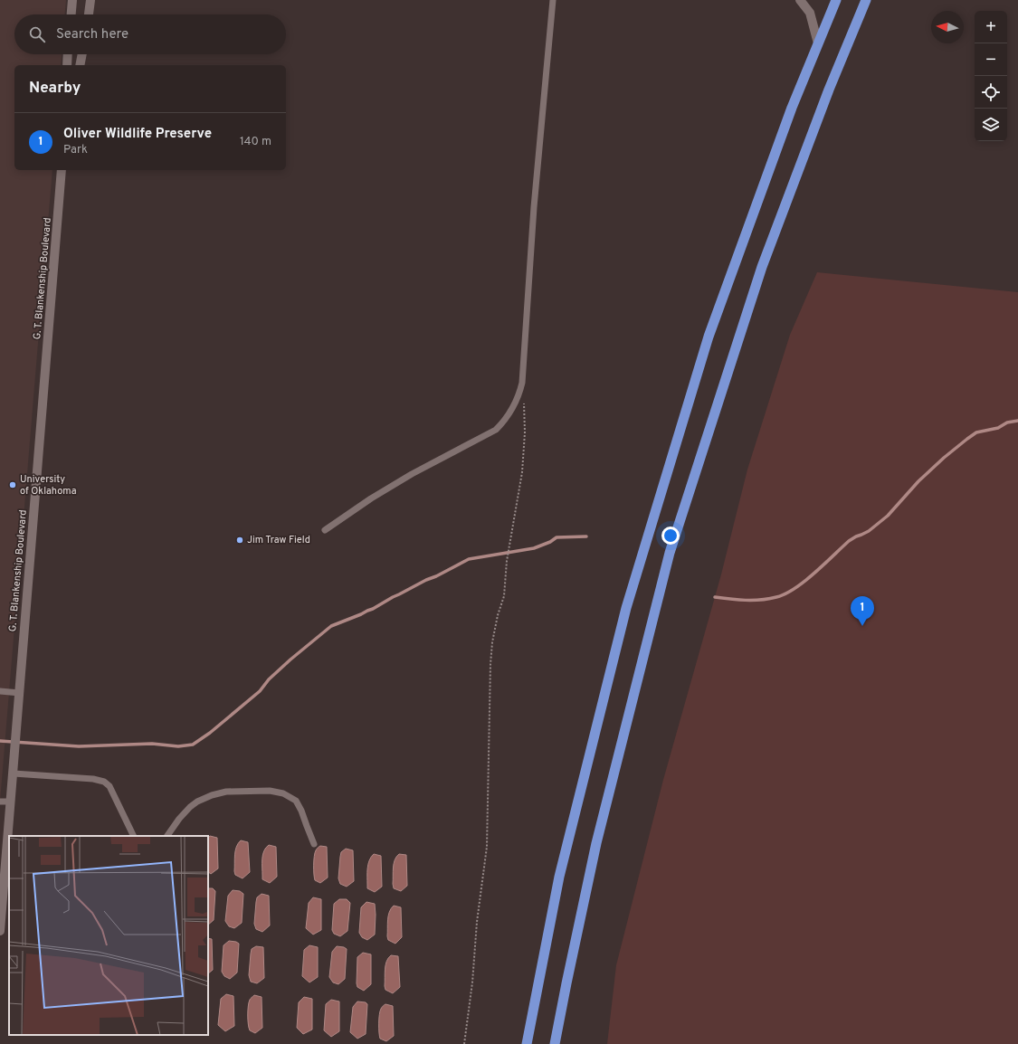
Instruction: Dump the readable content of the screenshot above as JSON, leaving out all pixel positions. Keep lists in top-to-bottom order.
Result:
{
  "streets": {
    "street": ["G. T. Blankenship Boulevard"]
  },
  "places": ["University of Oklahoma", "Jim Traw Field"],
  "north": "left",
  "page": {
    "map_buttons": ["+", "−"],
    "search": "Search here",
    "heading": "Nearby",
    "list": [
      {
        "mark": "1",
        "name": "Oliver Wildlife Preserve",
        "note": "Park",
        "value": "140 m"
      }
    ],
    "pins": "1"
  }
}
